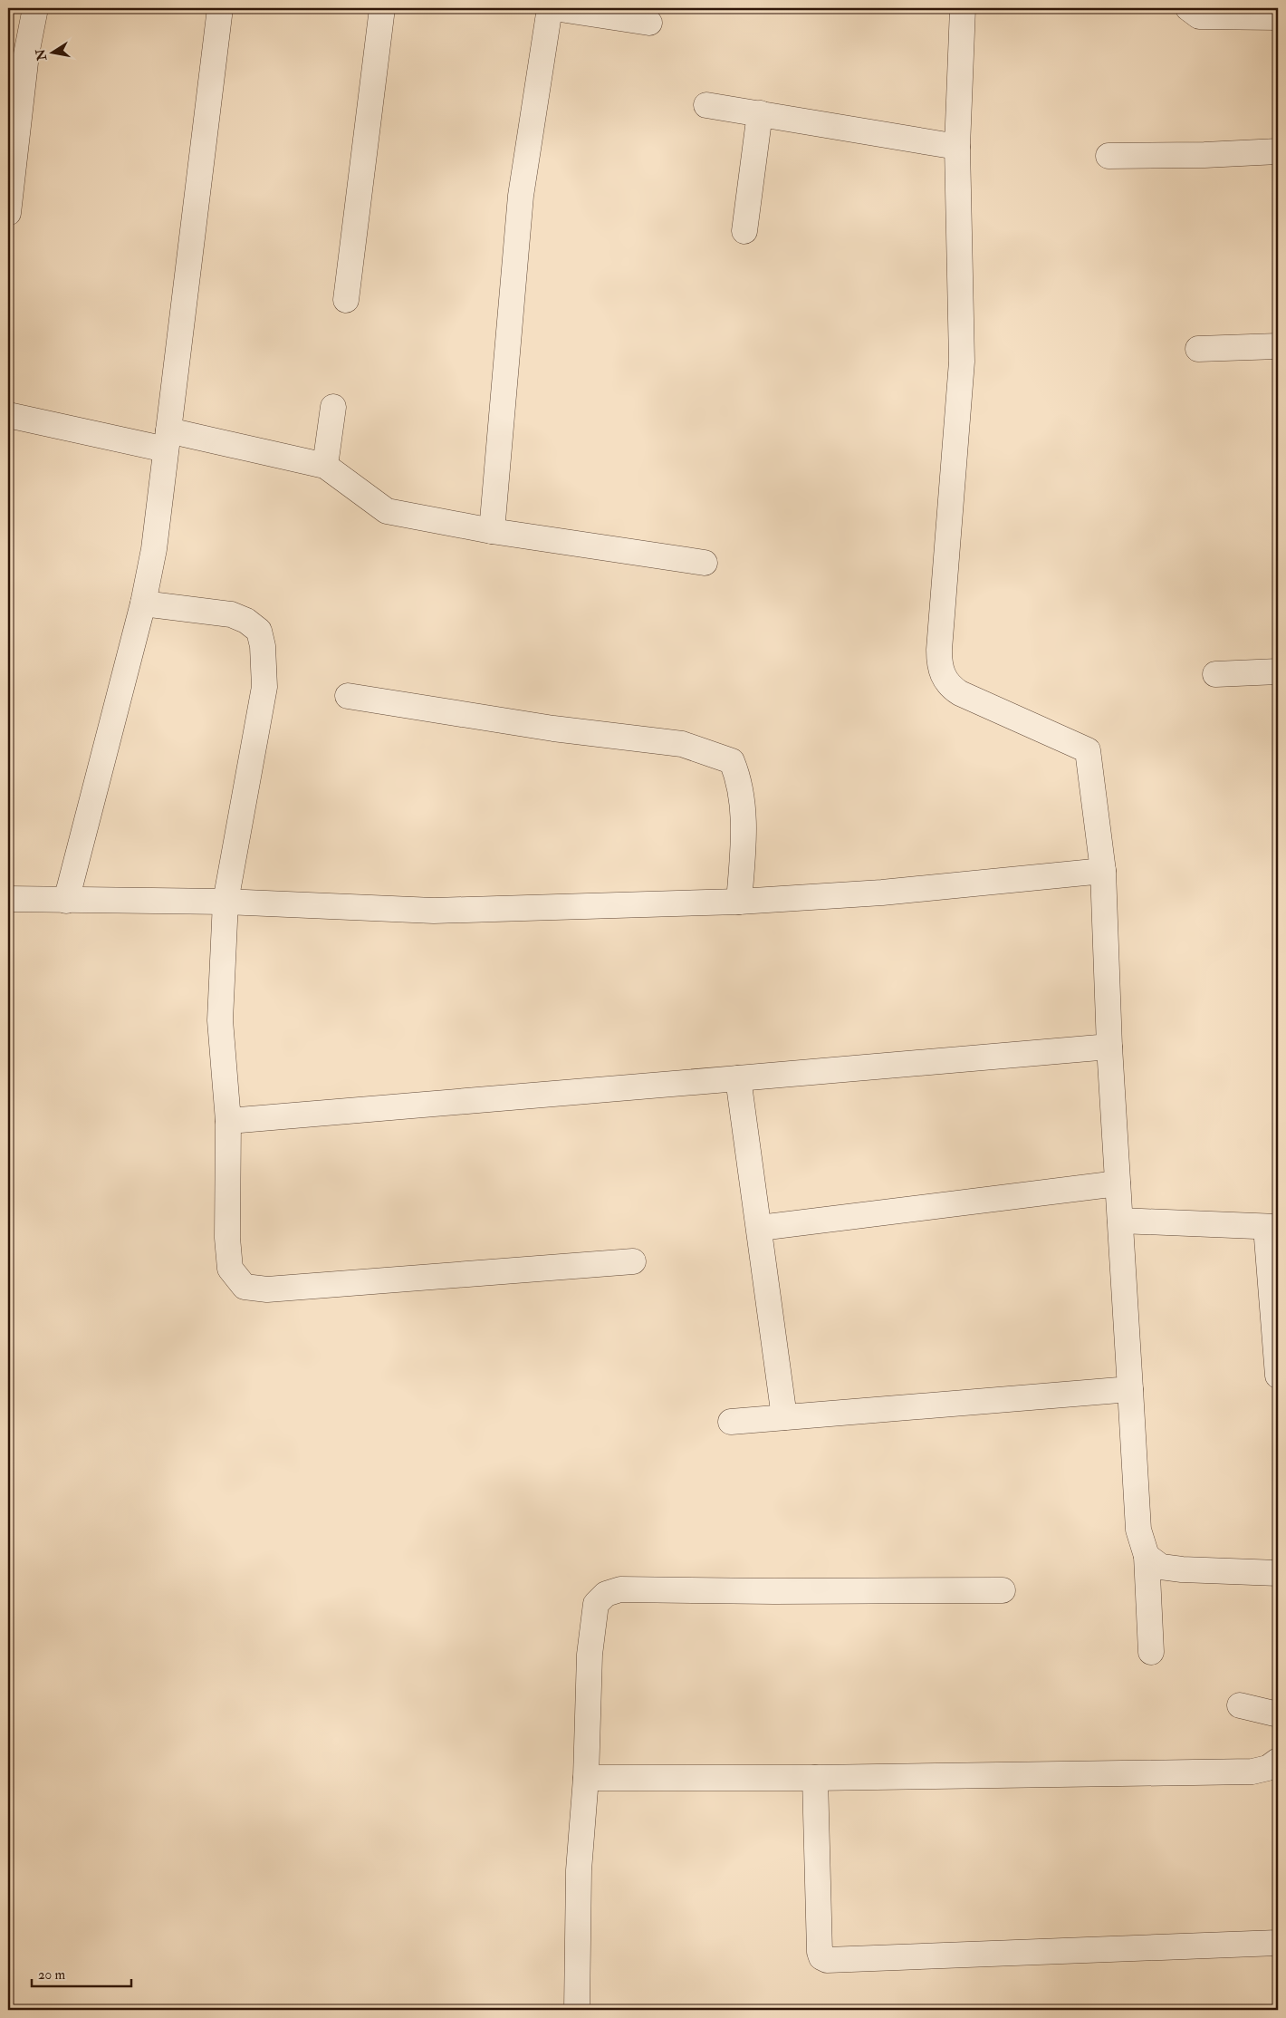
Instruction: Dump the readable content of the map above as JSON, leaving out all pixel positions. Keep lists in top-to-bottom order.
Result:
{
  "scale_bar": "20 m",
  "north": "left"
}
